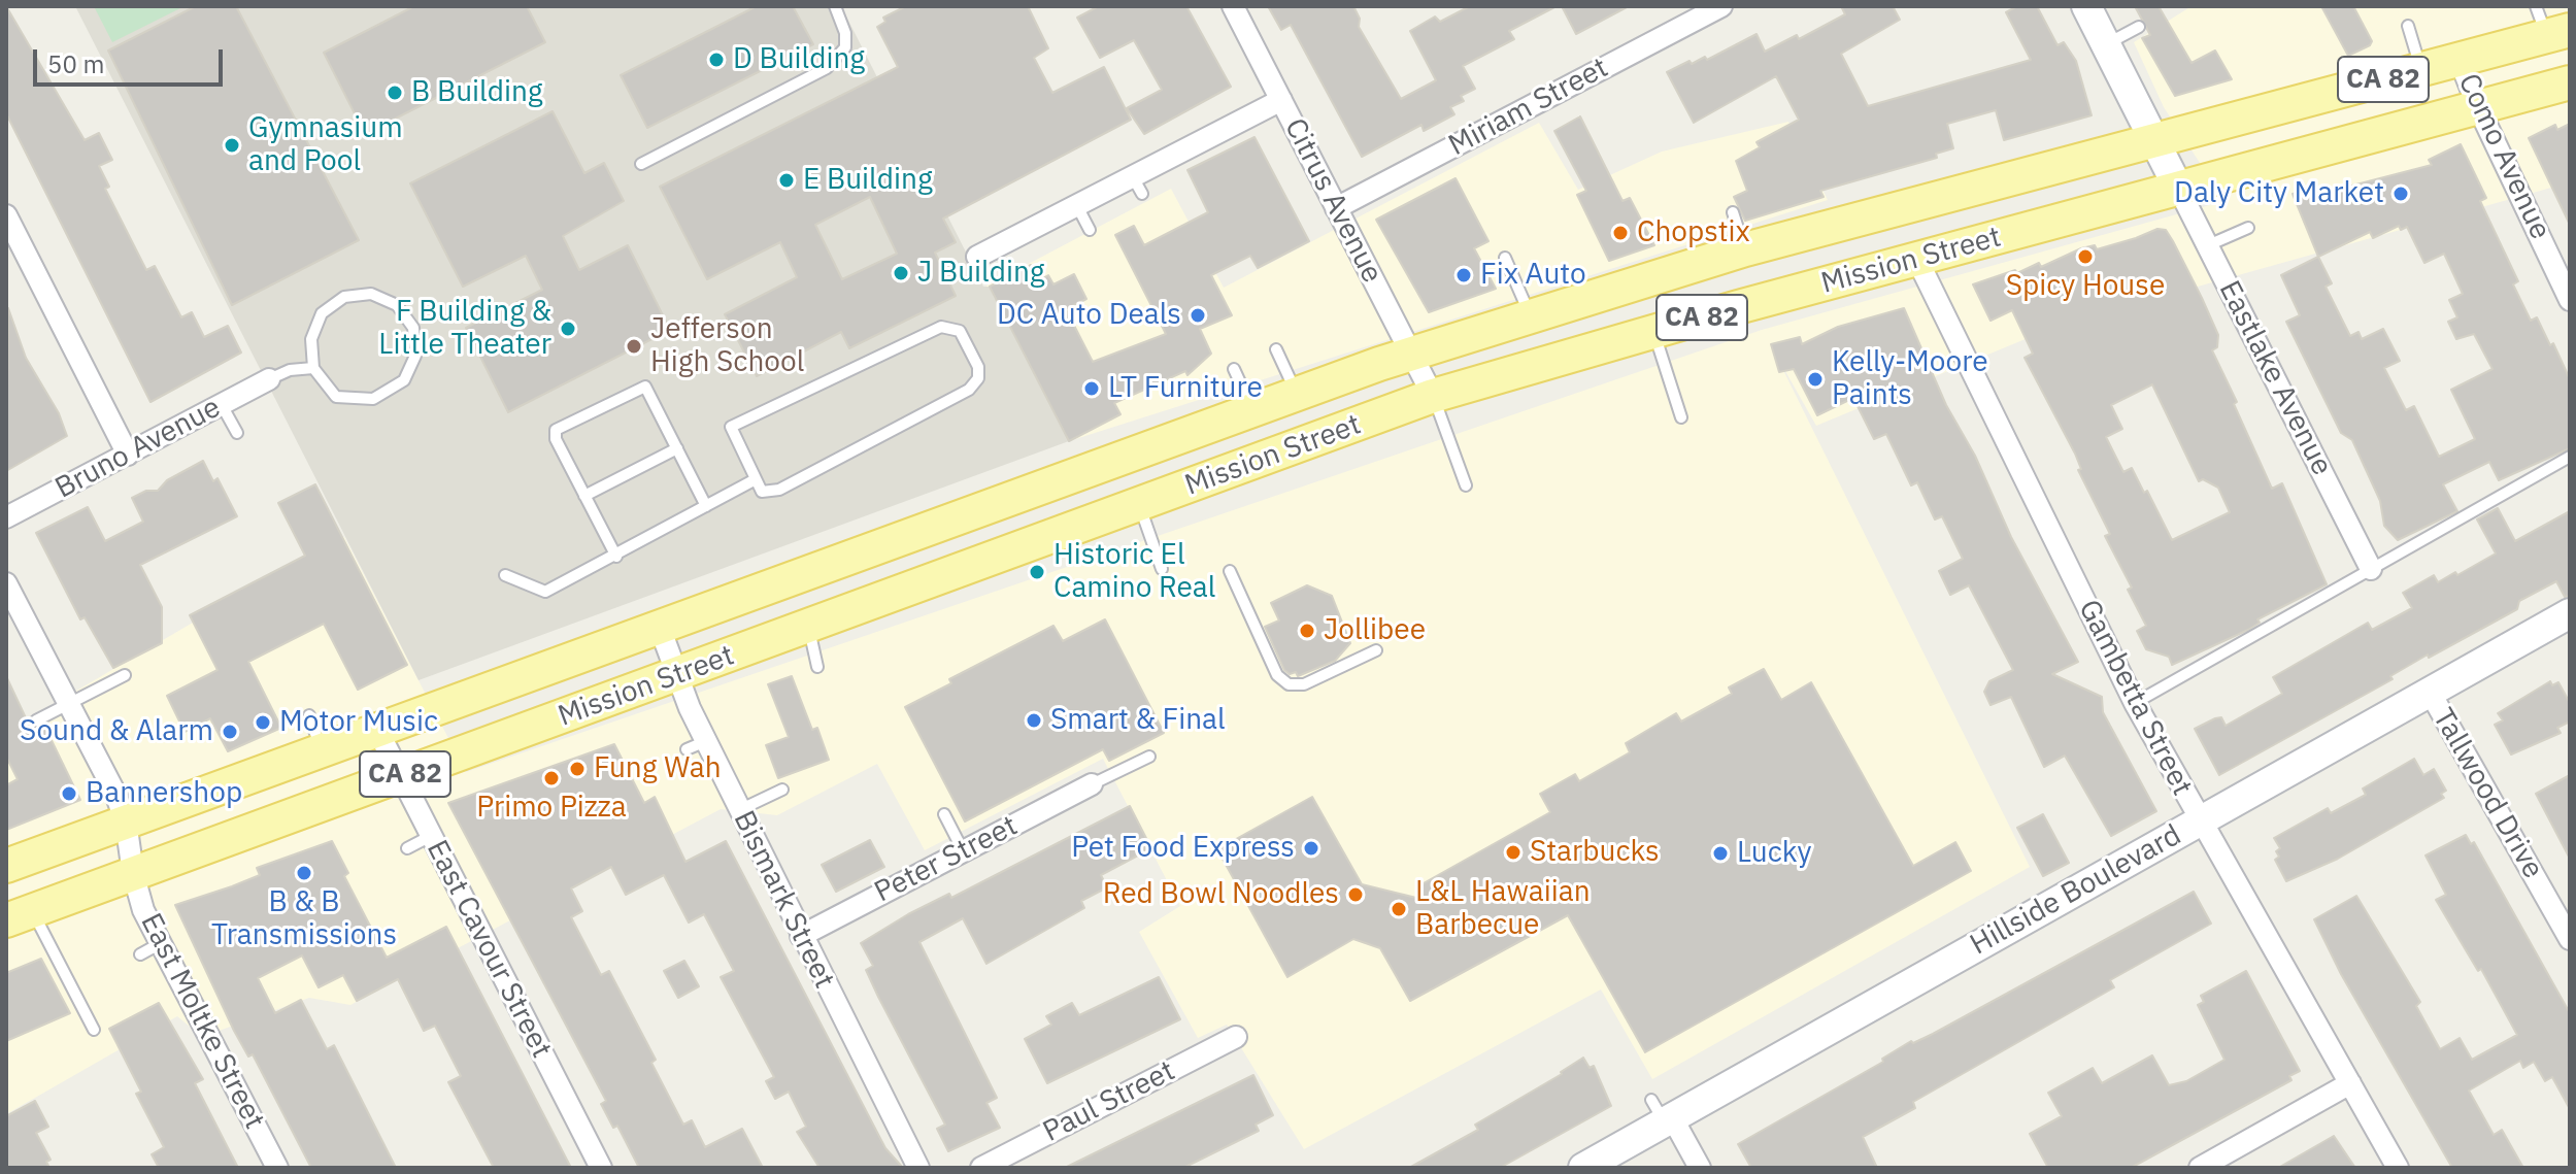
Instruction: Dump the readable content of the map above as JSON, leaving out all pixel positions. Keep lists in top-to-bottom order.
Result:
{
  "streets": {
    "main road": ["CA 82", "Mission Street", "Hillside Boulevard"],
    "street": [
      "Miriam Street",
      "Como Avenue",
      "Citrus Avenue",
      "Eastlake Avenue",
      "Bruno Avenue",
      "Gambetta Street",
      "Tallwood Drive",
      "Peter Street",
      "Bismark Street",
      "East Cavour Street",
      "East Moltke Street",
      "Paul Street"
    ]
  },
  "crossings": [
    ["Miriam Street", "Citrus Avenue"],
    ["Como Avenue", "Mission Street"],
    ["Citrus Avenue", "Mission Street"],
    ["Mission Street", "Eastlake Avenue"],
    ["Mission Street", "Gambetta Street"],
    ["Mission Street", "Bismark Street"],
    ["Mission Street", "East Cavour Street"],
    ["Mission Street", "East Moltke Street"],
    ["Gambetta Street", "Hillside Boulevard"],
    ["Tallwood Drive", "Hillside Boulevard"],
    ["Peter Street", "Bismark Street"]
  ],
  "places": [
    "D Building",
    "B Building",
    "Gymnasium and Pool",
    "E Building",
    "Daly City Market",
    "Chopstix",
    "Spicy House",
    "J Building",
    "Fix Auto",
    "DC Auto Deals",
    "F Building & Little Theater",
    "Jefferson High School",
    "Kelly-Moore Paints",
    "LT Furniture",
    "Historic El Camino Real",
    "Jollibee",
    "Smart & Final",
    "Motor Music",
    "Sound & Alarm",
    "Fung Wah",
    "Primo Pizza",
    "Bannershop",
    "Pet Food Express",
    "Starbucks",
    "Lucky",
    "B & B Transmissions",
    "Red Bowl Noodles",
    "L&L Hawaiian Barbecue"
  ],
  "scale_bar": "50 m"
}
